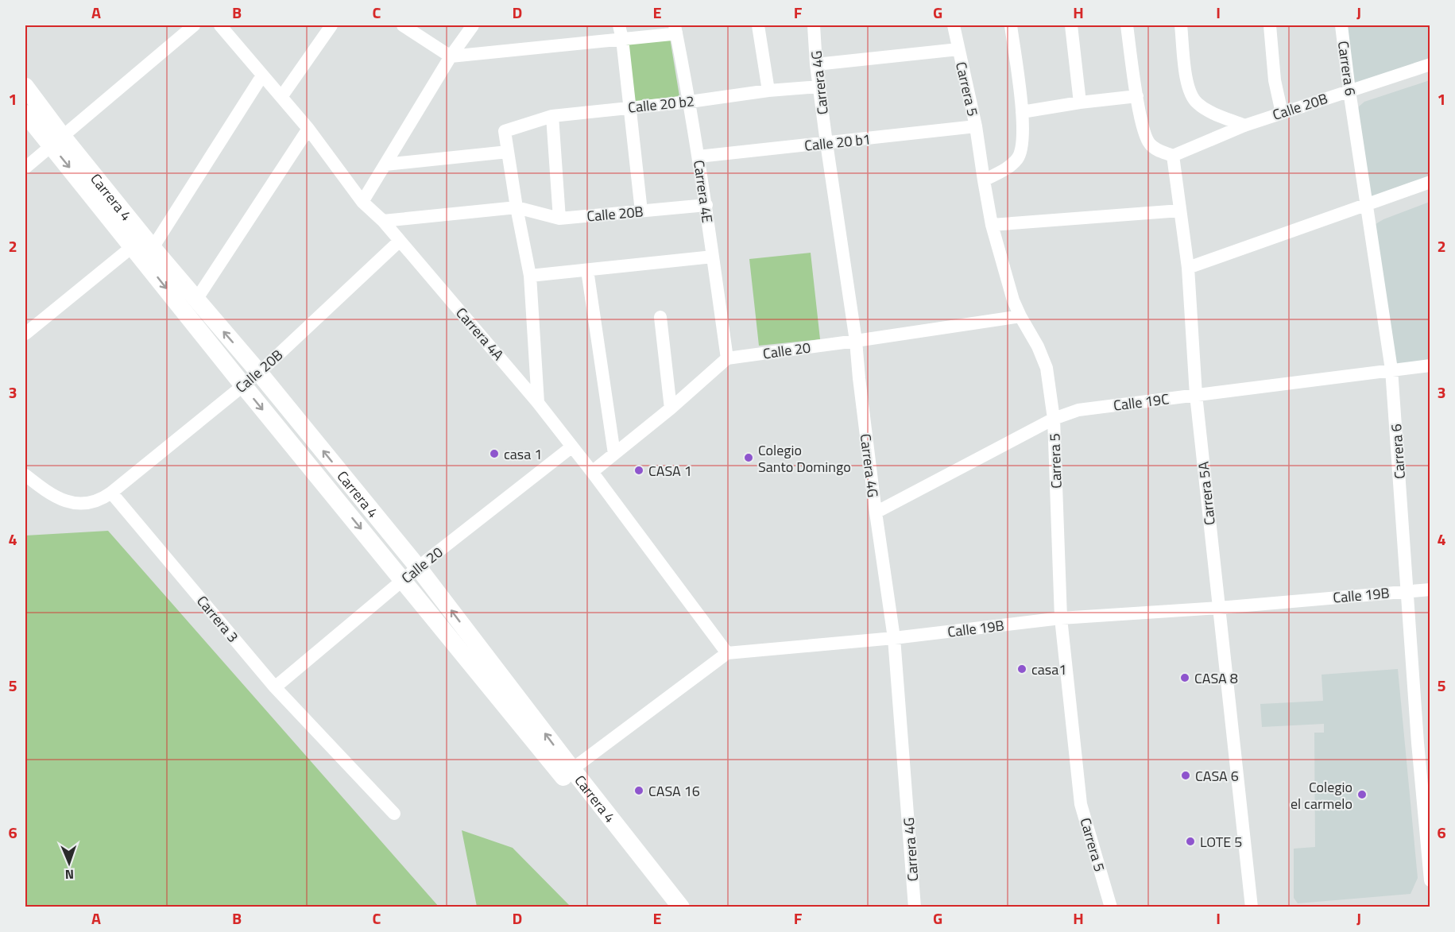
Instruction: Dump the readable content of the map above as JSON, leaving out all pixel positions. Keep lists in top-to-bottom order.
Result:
{
  "streets": {
    "main road": ["Carrera 4"],
    "street": [
      "Carrera 6",
      "Carrera 4G",
      "Carrera 5",
      "Calle 20 b2",
      "Calle 20B",
      "Calle 20 b1",
      "Carrera 4E",
      "Carrera 4A",
      "Calle 20",
      "Calle 19C",
      "Carrera 5A",
      "Calle 19B",
      "Carrera 3"
    ]
  },
  "crossings": [
    ["Carrera 6", "Calle 20B"],
    ["Carrera 6", "Calle 19C"],
    ["Carrera 6", "Calle 19B"],
    ["Carrera 4G", "Calle 20 b2"],
    ["Carrera 4G", "Calle 20 b1"],
    ["Carrera 4G", "Calle 20"],
    ["Carrera 4G", "Calle 19C"],
    ["Carrera 4G", "Calle 19B"],
    ["Carrera 5", "Calle 20 b1"],
    ["Carrera 5", "Calle 20"],
    ["Carrera 5", "Calle 19C"],
    ["Carrera 5", "Calle 19B"],
    ["Calle 20 b2", "Carrera 4E"],
    ["Calle 20B", "Carrera 4E"],
    ["Calle 20B", "Carrera 4"],
    ["Calle 20B", "Carrera 4A"],
    ["Calle 20B", "Carrera 5A"],
    ["Calle 20B", "Carrera 3"],
    ["Calle 20 b1", "Carrera 4E"],
    ["Carrera 4E", "Calle 20"],
    ["Carrera 4", "Calle 20"],
    ["Carrera 4A", "Calle 20"],
    ["Carrera 4A", "Calle 19B"],
    ["Calle 20", "Carrera 3"],
    ["Calle 19C", "Carrera 5A"],
    ["Carrera 5A", "Calle 19B"]
  ],
  "places": [
    "casa 1",
    "Colegio Santo Domingo",
    "CASA 1",
    "casa1",
    "CASA 8",
    "CASA 6",
    "CASA 16",
    "Colegio el carmelo",
    "LOTE 5"
  ],
  "north": "bottom",
  "grid": {
    "columns": [
      "A",
      "B",
      "C",
      "D",
      "E",
      "F",
      "G",
      "H",
      "I",
      "J"
    ],
    "rows": [
      "1",
      "2",
      "3",
      "4",
      "5",
      "6"
    ]
  }
}
